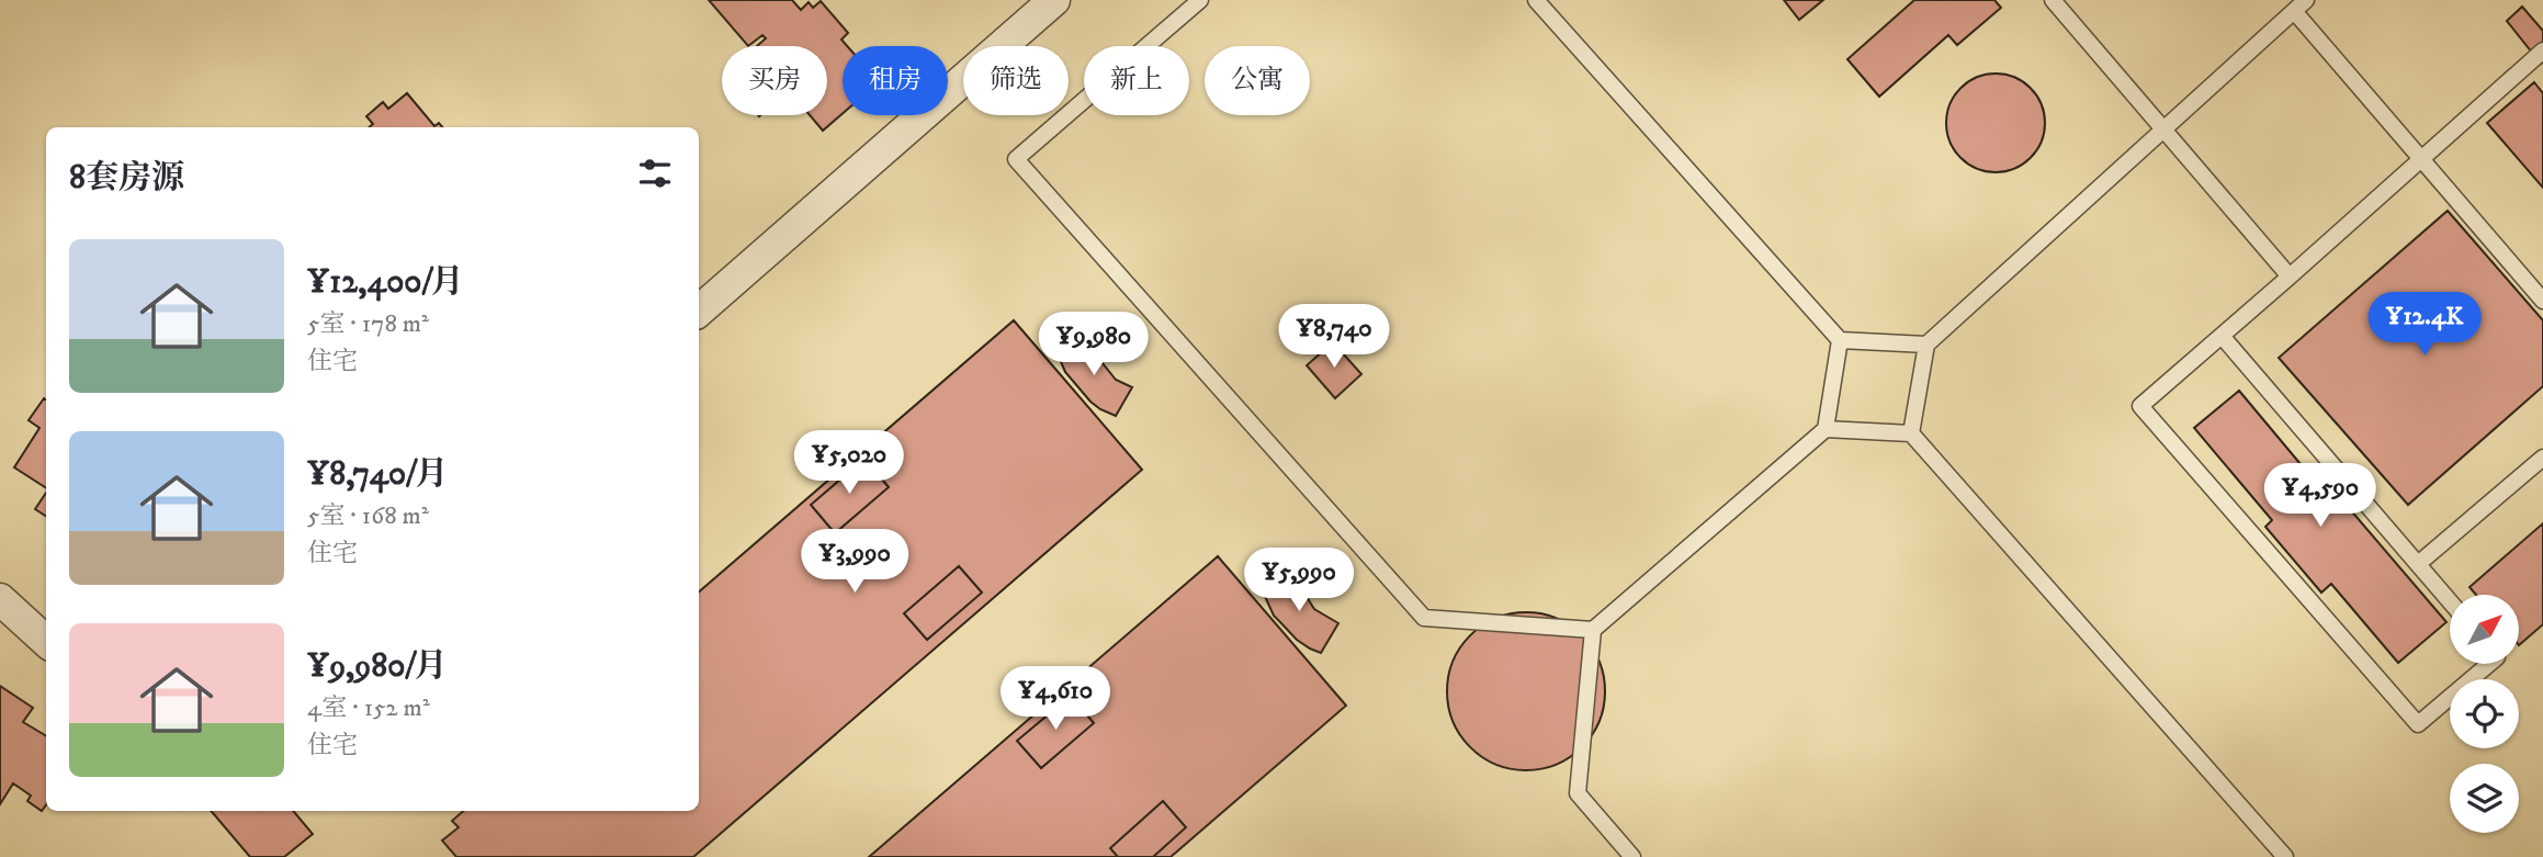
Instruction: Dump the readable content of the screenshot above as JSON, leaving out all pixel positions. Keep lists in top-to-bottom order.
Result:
{
  "north": "top right",
  "page": {
    "chip": [
      "买房",
      "租房",
      "筛选",
      "新上",
      "公寓"
    ],
    "heading": "8套房源",
    "list": [
      {
        "name": "¥12,400/月",
        "note": "5室 · 178 m² · 住宅"
      },
      {
        "name": "¥8,740/月",
        "note": "5室 · 168 m² · 住宅"
      },
      {
        "name": "¥9,980/月",
        "note": "4室 · 152 m² · 住宅"
      }
    ],
    "price": [
      "¥12.4K",
      "¥8,740",
      "¥9,980",
      "¥5,020",
      "¥4,590",
      "¥3,990",
      "¥5,990",
      "¥4,610"
    ]
  }
}
